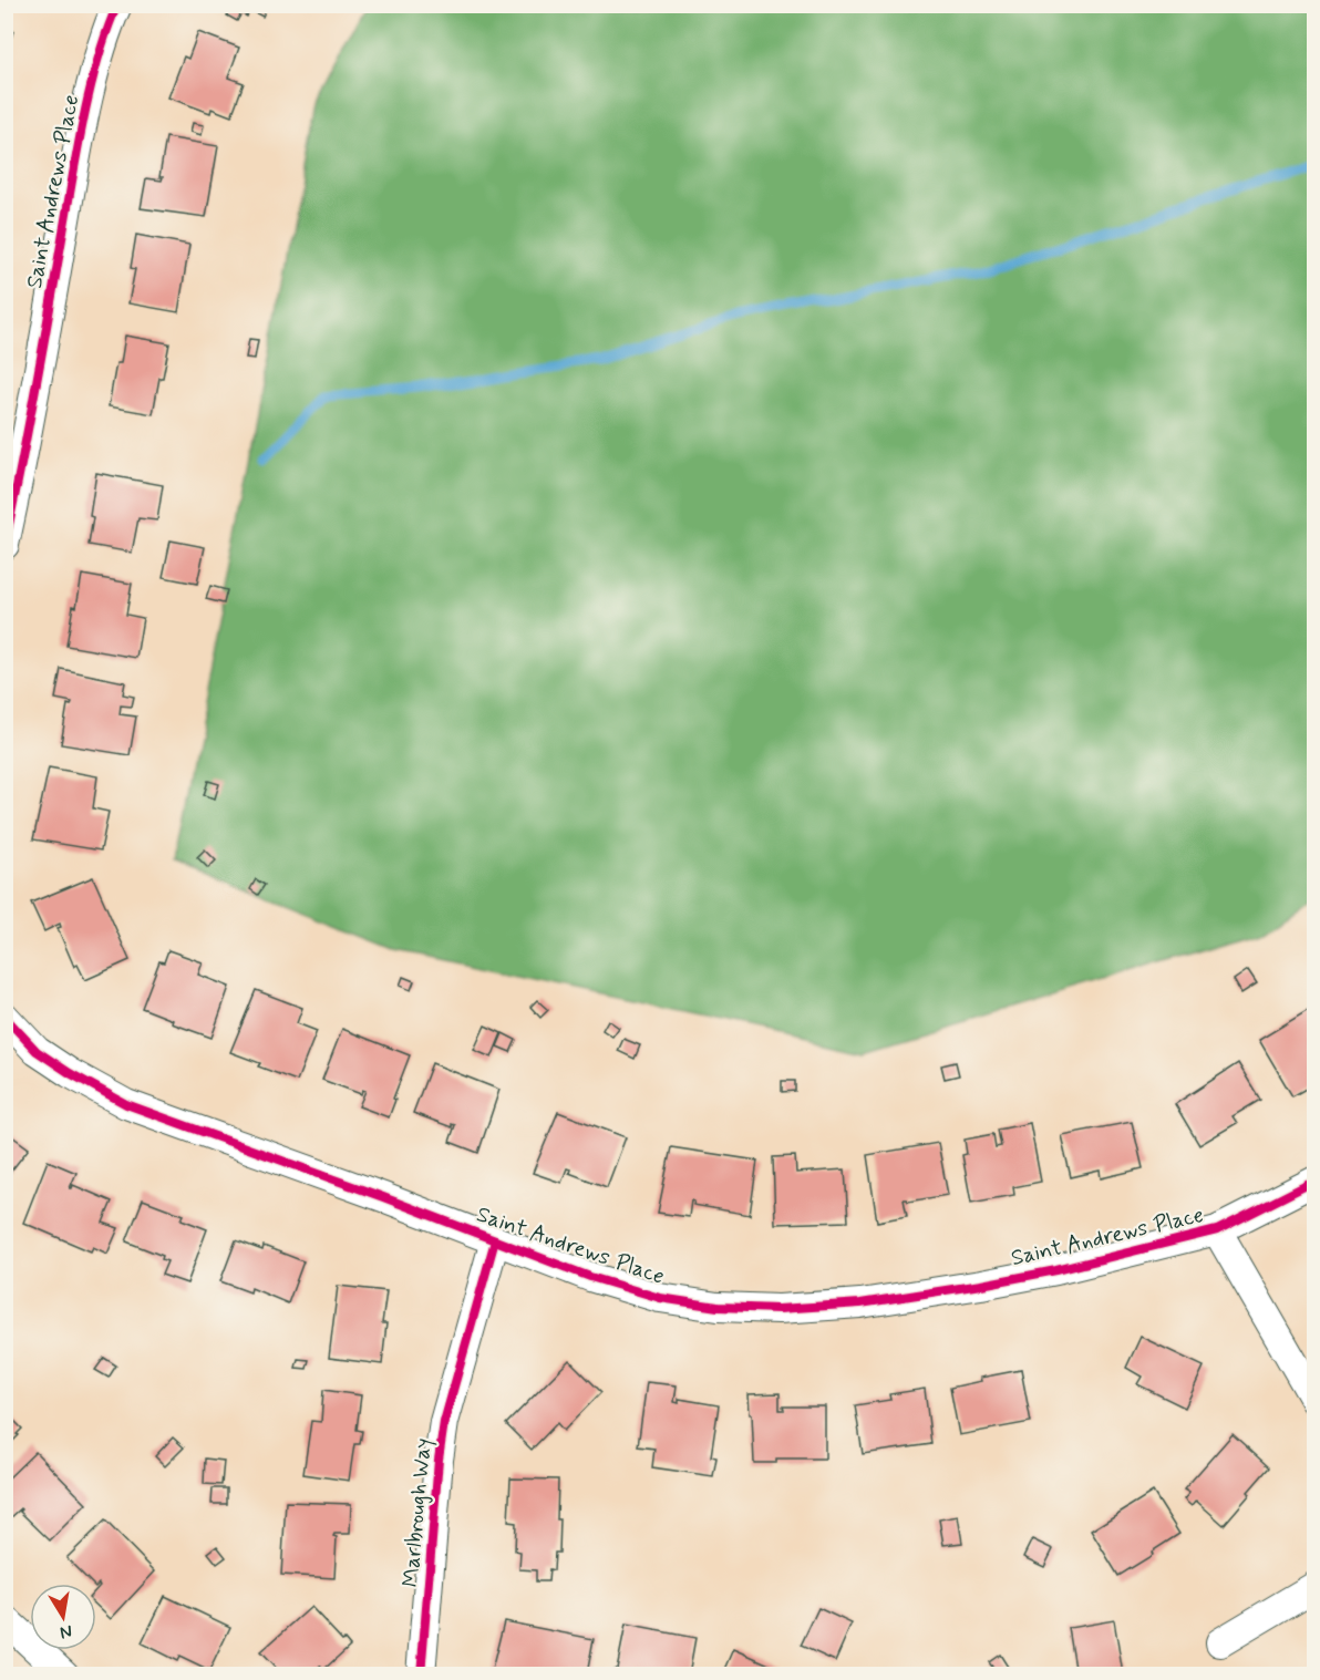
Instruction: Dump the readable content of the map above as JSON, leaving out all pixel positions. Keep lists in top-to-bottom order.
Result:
{
  "streets": {
    "street": ["Saint Andrews Place", "Marlbrough Way"]
  },
  "crossings": [
    ["Saint Andrews Place", "Marlbrough Way"]
  ],
  "north": "bottom"
}
